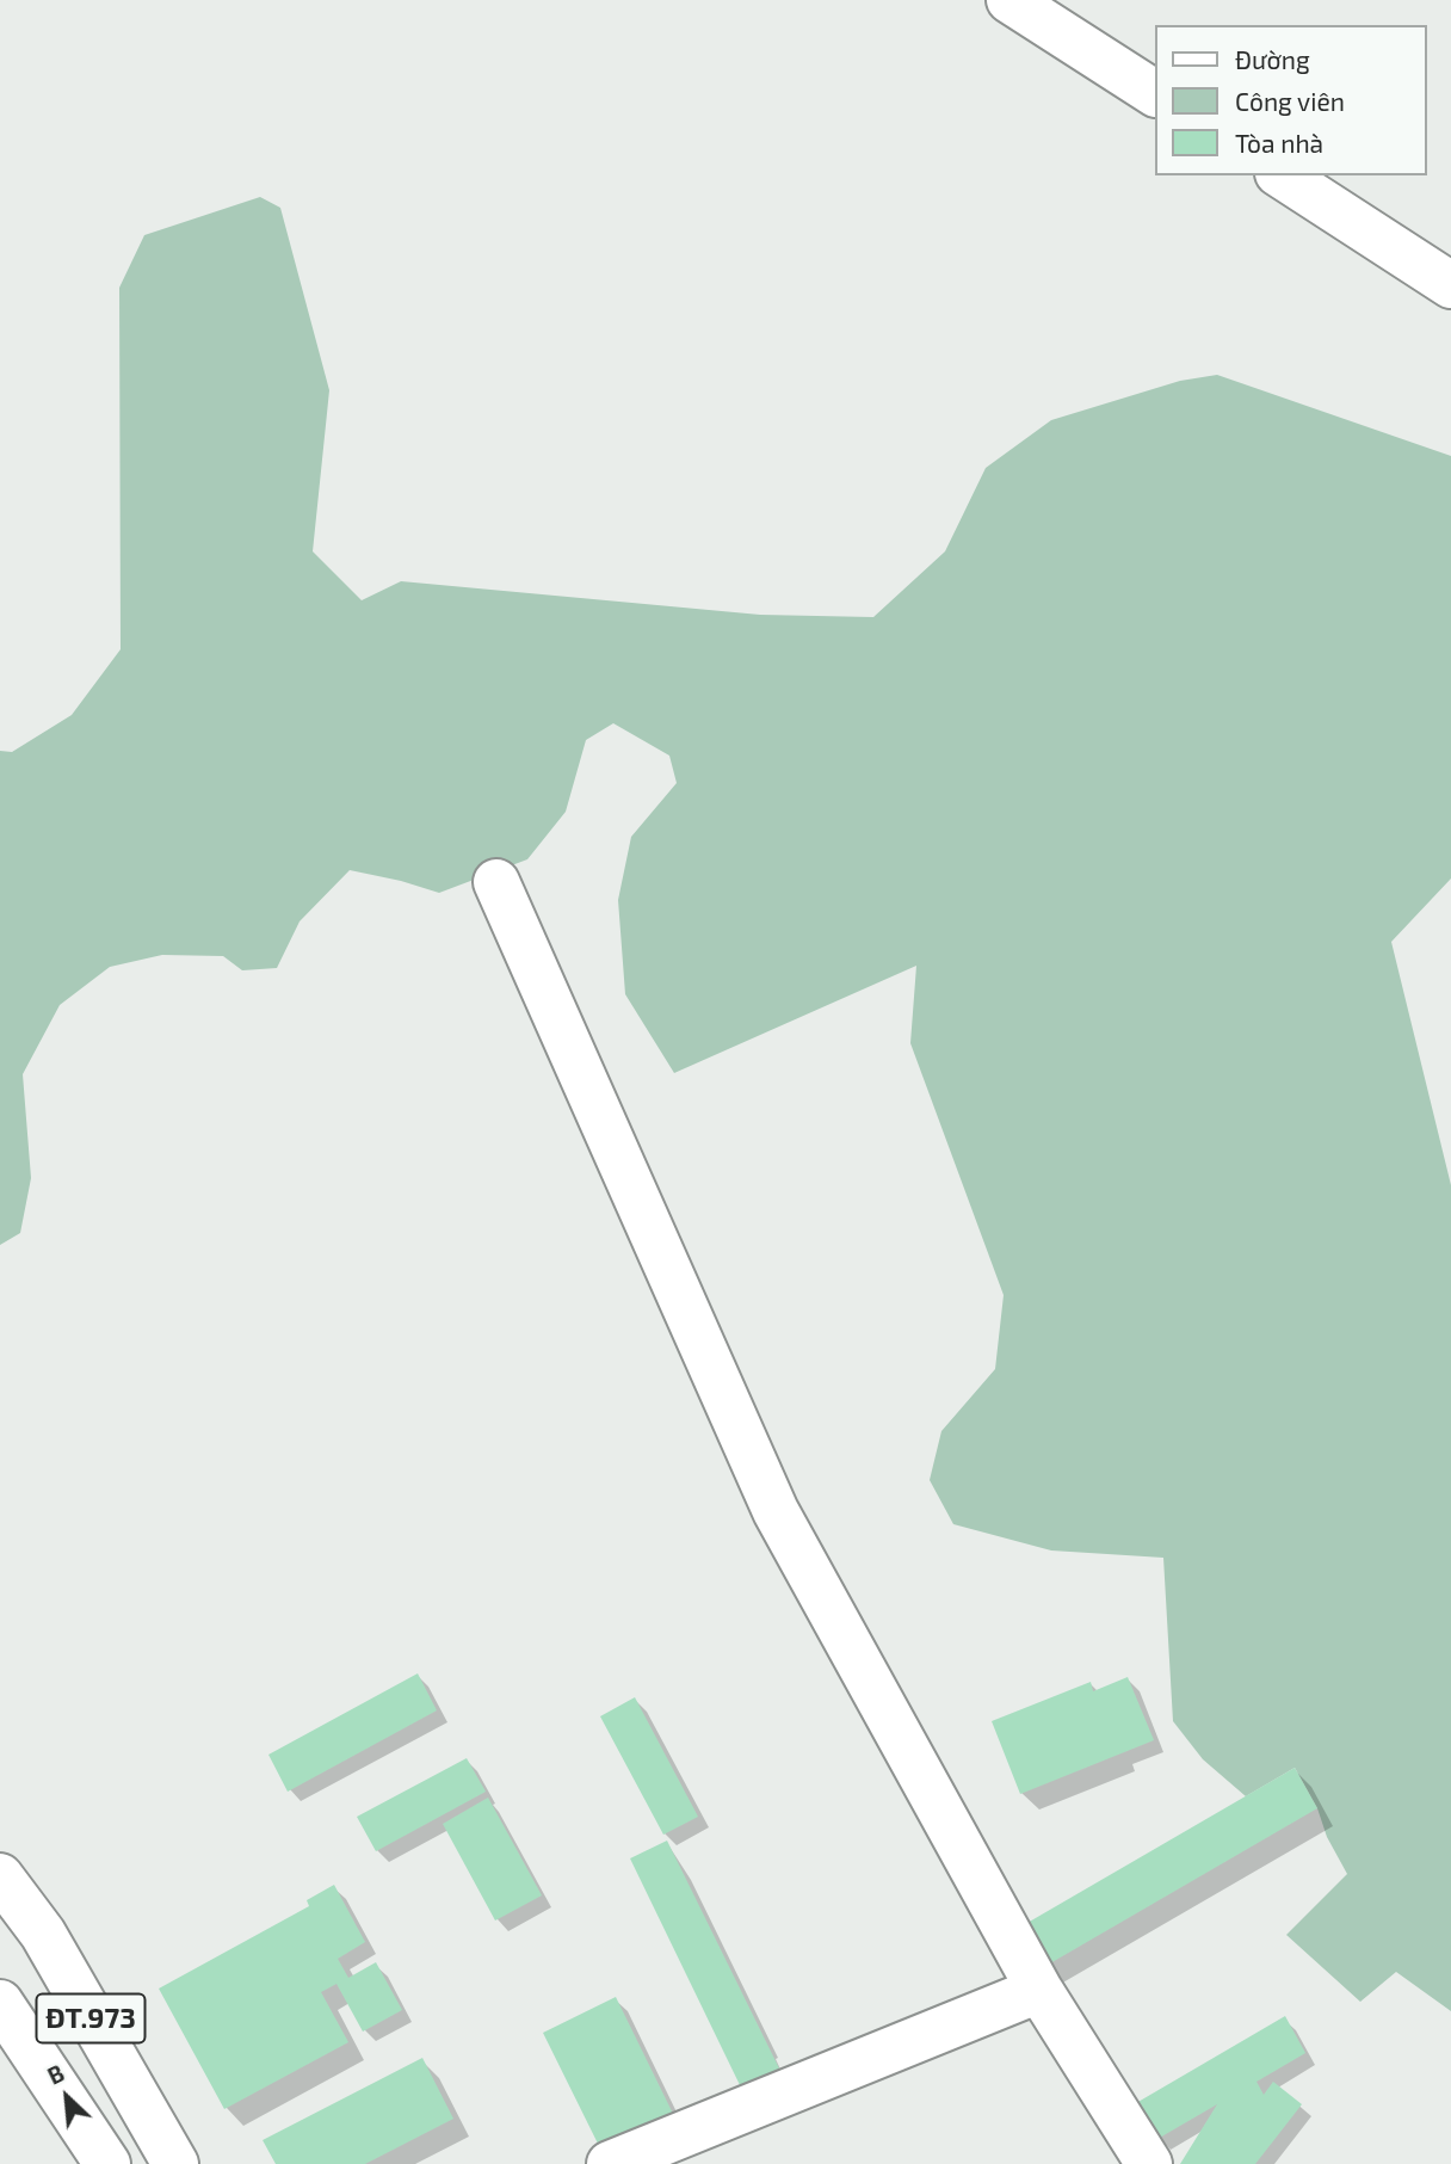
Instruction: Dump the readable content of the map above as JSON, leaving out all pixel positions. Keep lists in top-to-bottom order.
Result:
{
  "streets": {
    "street": ["ĐT.973"]
  },
  "legend": ["Đường", "Công viên", "Tòa nhà"],
  "north": "top left"
}
